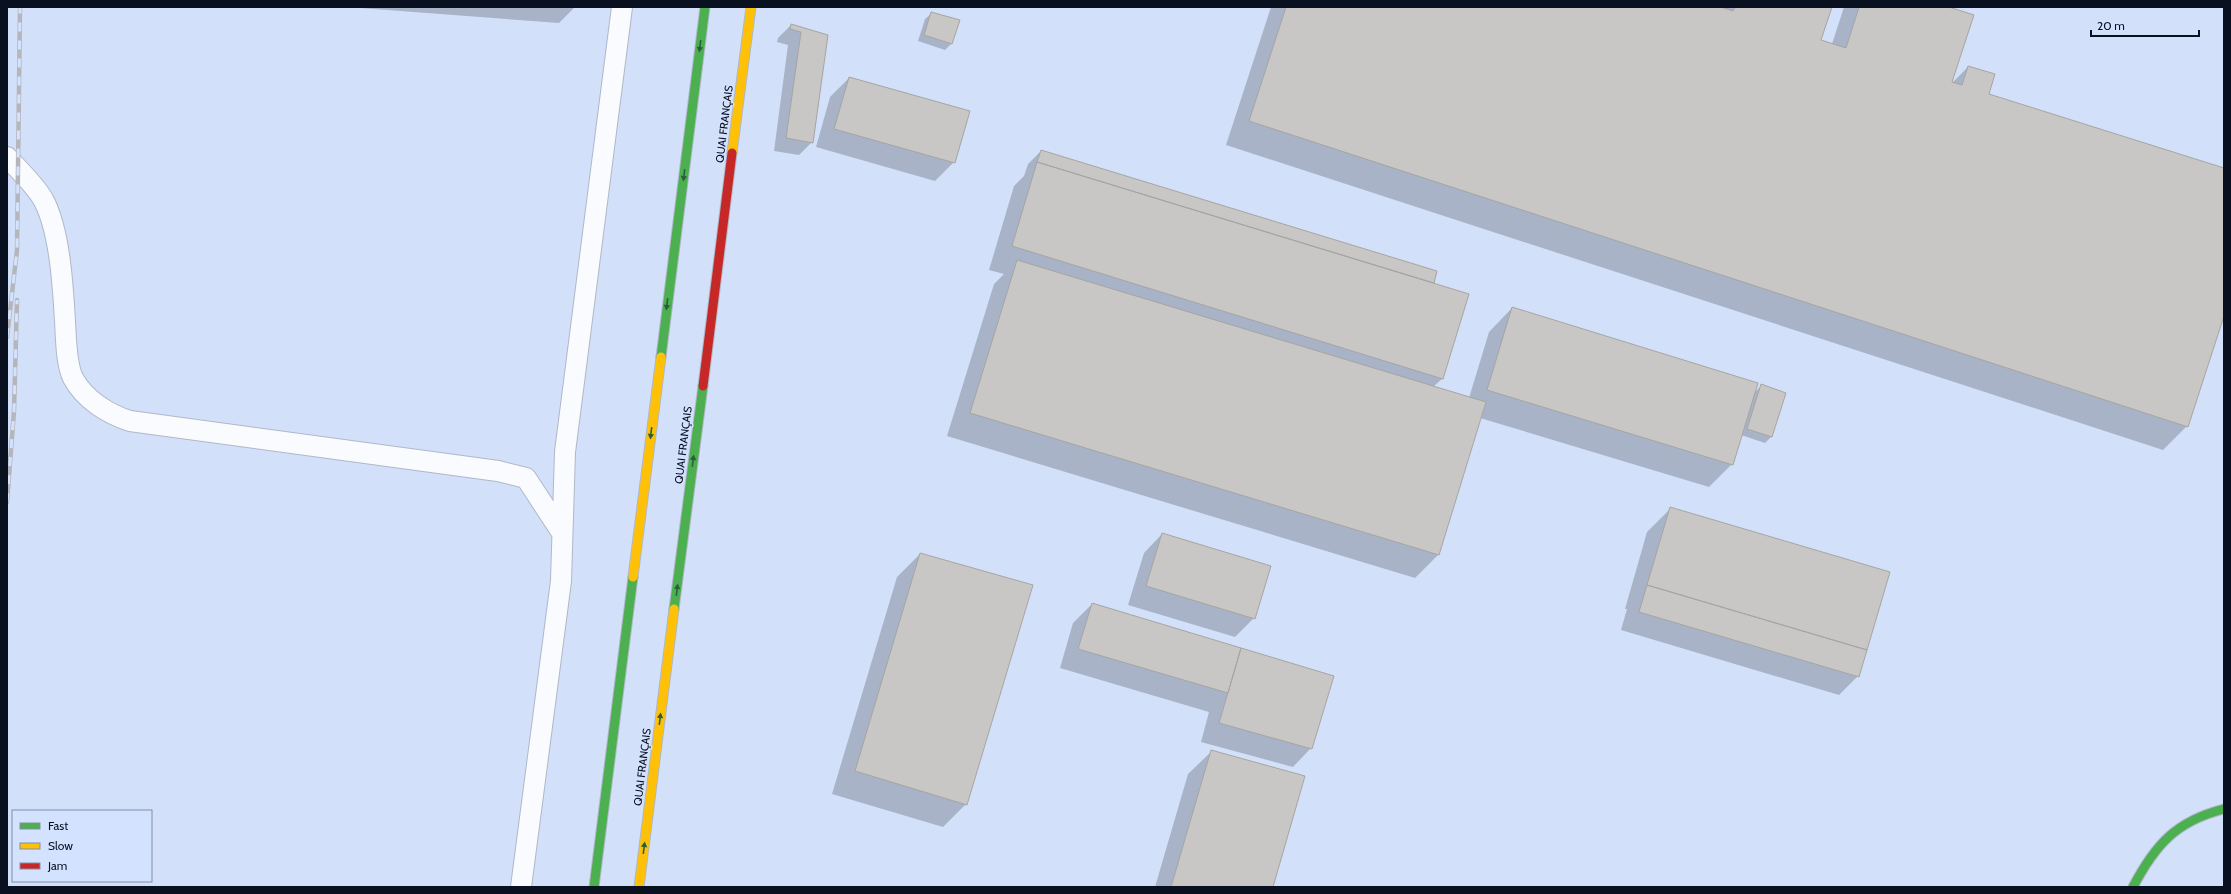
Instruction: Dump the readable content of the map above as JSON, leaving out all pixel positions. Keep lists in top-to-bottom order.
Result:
{
  "streets": {
    "main road": ["QUAI FRANÇAIS"]
  },
  "legend": ["Fast", "Slow", "Jam"],
  "scale_bar": "20 m"
}
